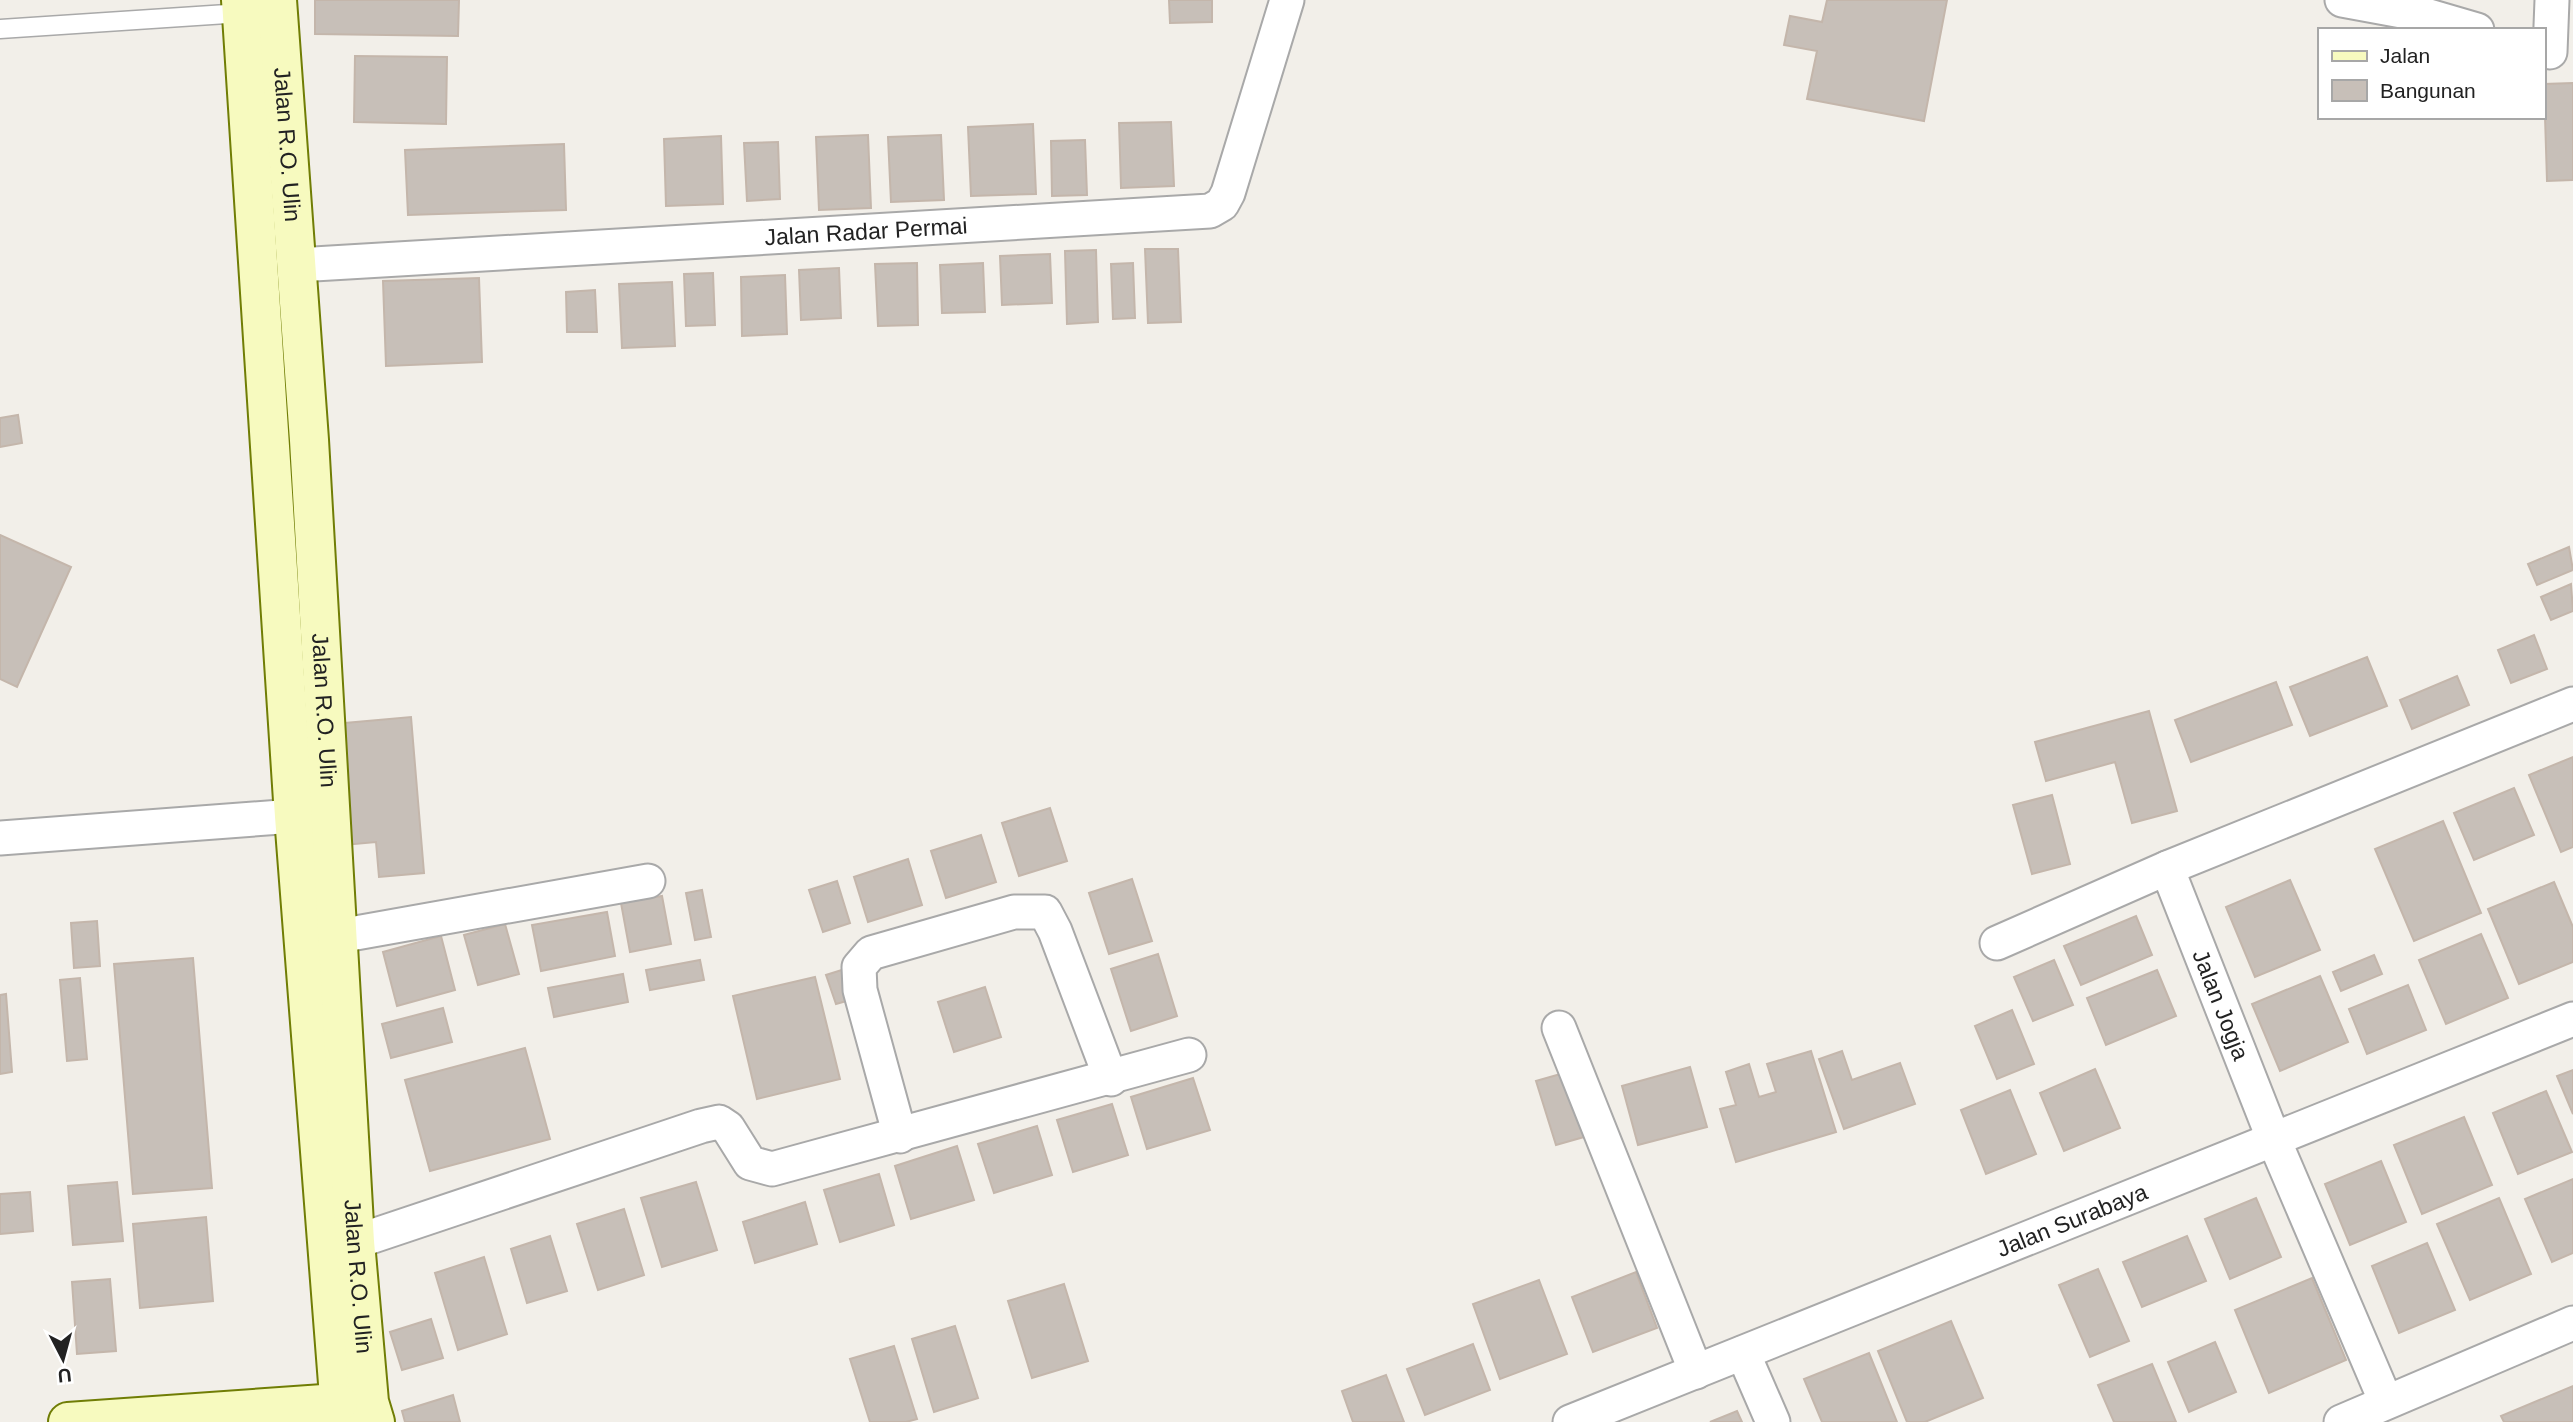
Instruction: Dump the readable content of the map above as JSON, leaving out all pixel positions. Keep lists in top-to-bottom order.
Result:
{
  "streets": {
    "main road": ["Jalan R.O. Ulin"],
    "street": ["Jalan Radar Permai", "Jalan Jogja", "Jalan Surabaya"]
  },
  "crossings": [
    ["Jalan R.O. Ulin", "Jalan Radar Permai"],
    ["Jalan Jogja", "Jalan Surabaya"]
  ],
  "legend": ["Jalan", "Bangunan"],
  "north": "bottom"
}
